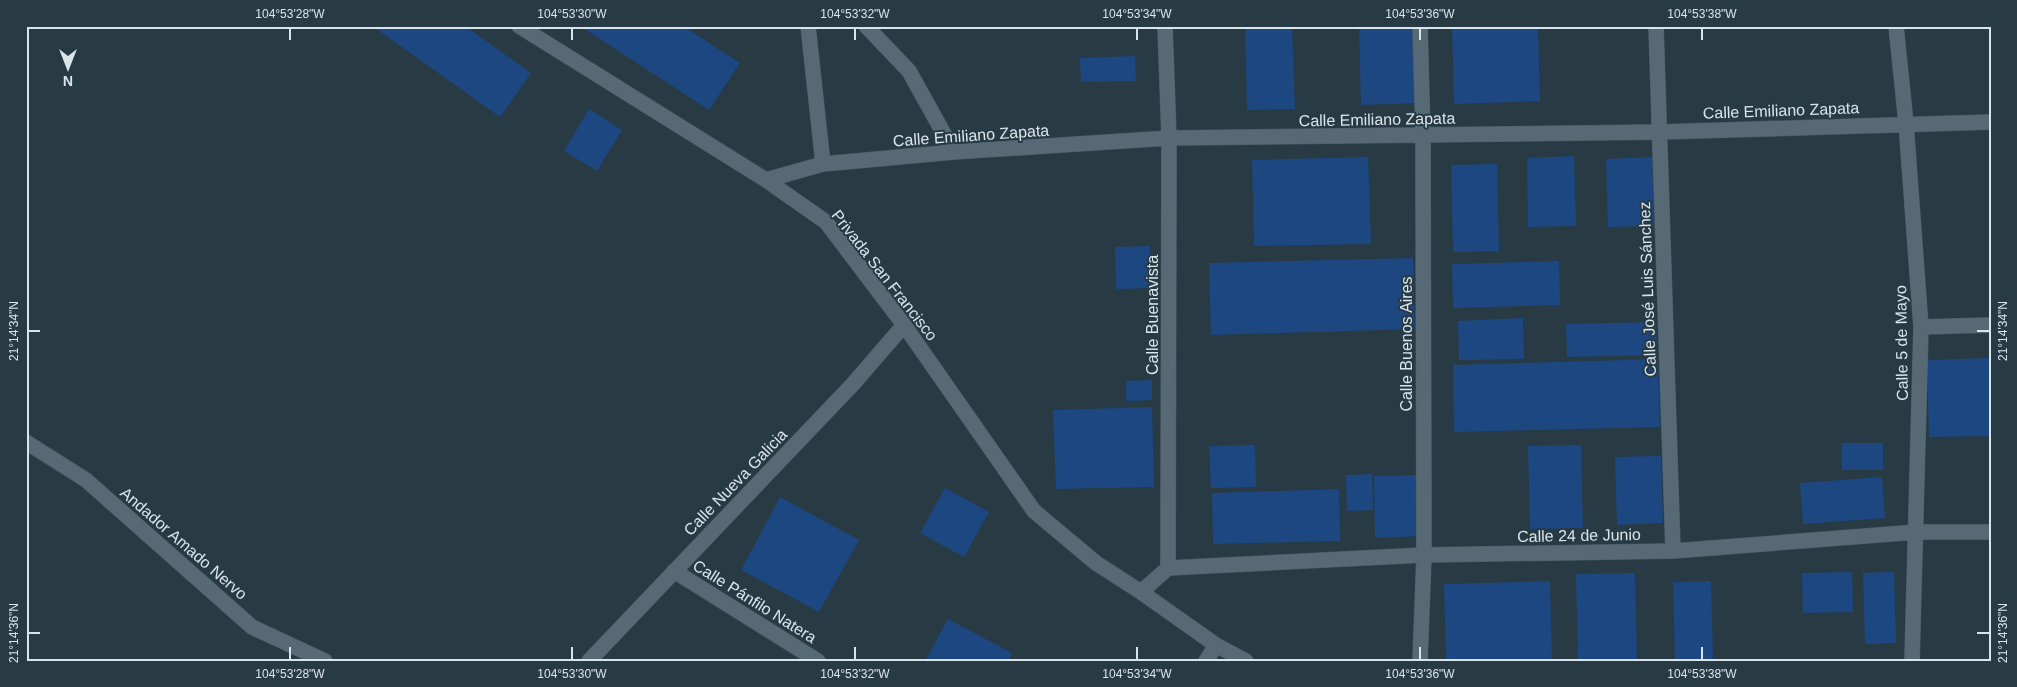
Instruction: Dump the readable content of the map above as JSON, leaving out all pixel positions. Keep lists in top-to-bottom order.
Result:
{
  "streets": {
    "street": [
      "Calle Emiliano Zapata",
      "Privada San Francisco",
      "Calle José Luis Sánchez",
      "Calle Buenavista",
      "Calle 5 de Mayo",
      "Calle Buenos Aires",
      "Calle Nueva Galicia",
      "Calle 24 de Junio",
      "Andador Amado Nervo",
      "Calle Pánfilo Natera"
    ]
  },
  "crossings": [
    ["Calle Emiliano Zapata", "Privada San Francisco"],
    ["Calle Emiliano Zapata", "Calle José Luis Sánchez"],
    ["Calle Emiliano Zapata", "Calle Buenavista"],
    ["Calle Emiliano Zapata", "Calle 5 de Mayo"],
    ["Calle Emiliano Zapata", "Calle Buenos Aires"],
    ["Privada San Francisco", "Calle Nueva Galicia"],
    ["Calle José Luis Sánchez", "Calle 24 de Junio"],
    ["Calle Buenavista", "Calle 24 de Junio"],
    ["Calle 5 de Mayo", "Calle 24 de Junio"],
    ["Calle Buenos Aires", "Calle 24 de Junio"],
    ["Calle Nueva Galicia", "Calle Pánfilo Natera"]
  ],
  "north": "bottom",
  "coordinates": [
    "104°53'28\"W",
    "104°53'30\"W",
    "104°53'32\"W",
    "104°53'34\"W",
    "104°53'36\"W",
    "104°53'38\"W",
    "21°14'34\"N",
    "21°14'36\"N"
  ]
}
